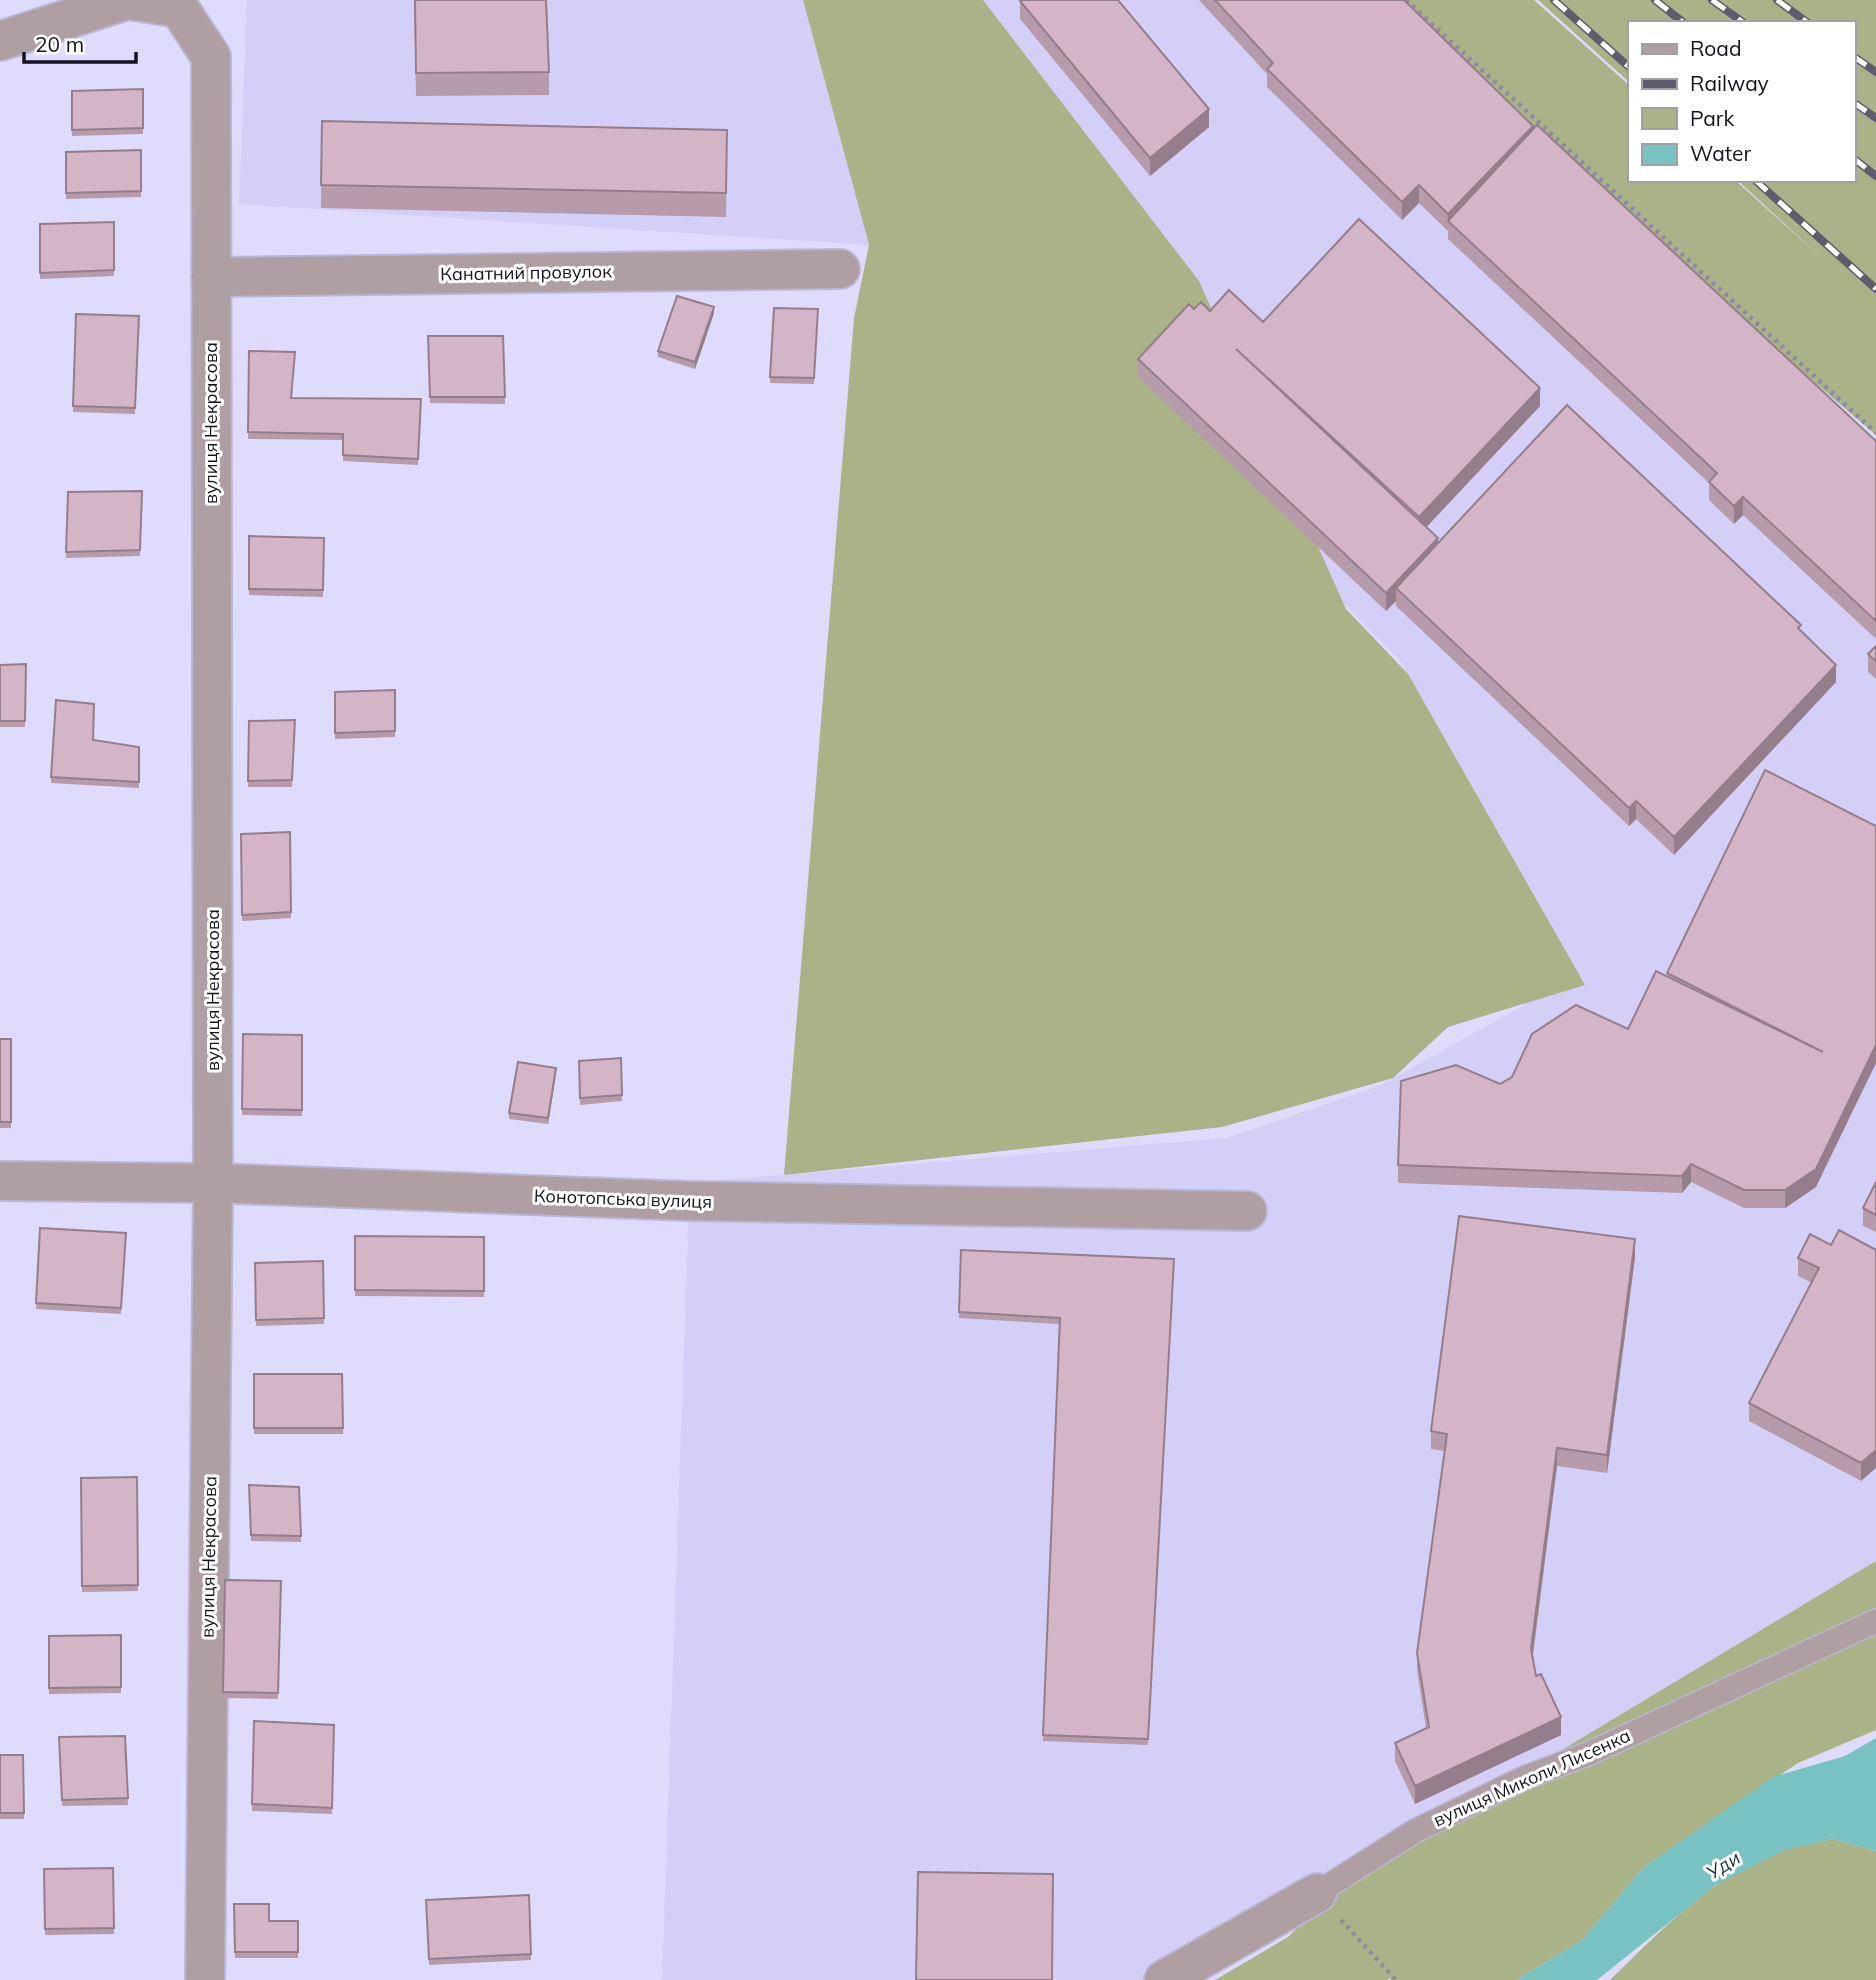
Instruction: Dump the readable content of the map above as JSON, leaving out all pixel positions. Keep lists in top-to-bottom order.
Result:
{
  "streets": {
    "street": [
      "Канатний провулок",
      "вулиця Некрасова",
      "Конотопська вулиця",
      "вулиця Миколи Лисенка"
    ]
  },
  "crossings": [
    ["Канатний провулок", "вулиця Некрасова"],
    ["вулиця Некрасова", "Конотопська вулиця"]
  ],
  "water": ["Уди"],
  "legend": [
    "Road",
    "Railway",
    "Park",
    "Water"
  ],
  "scale_bar": "20 m"
}
